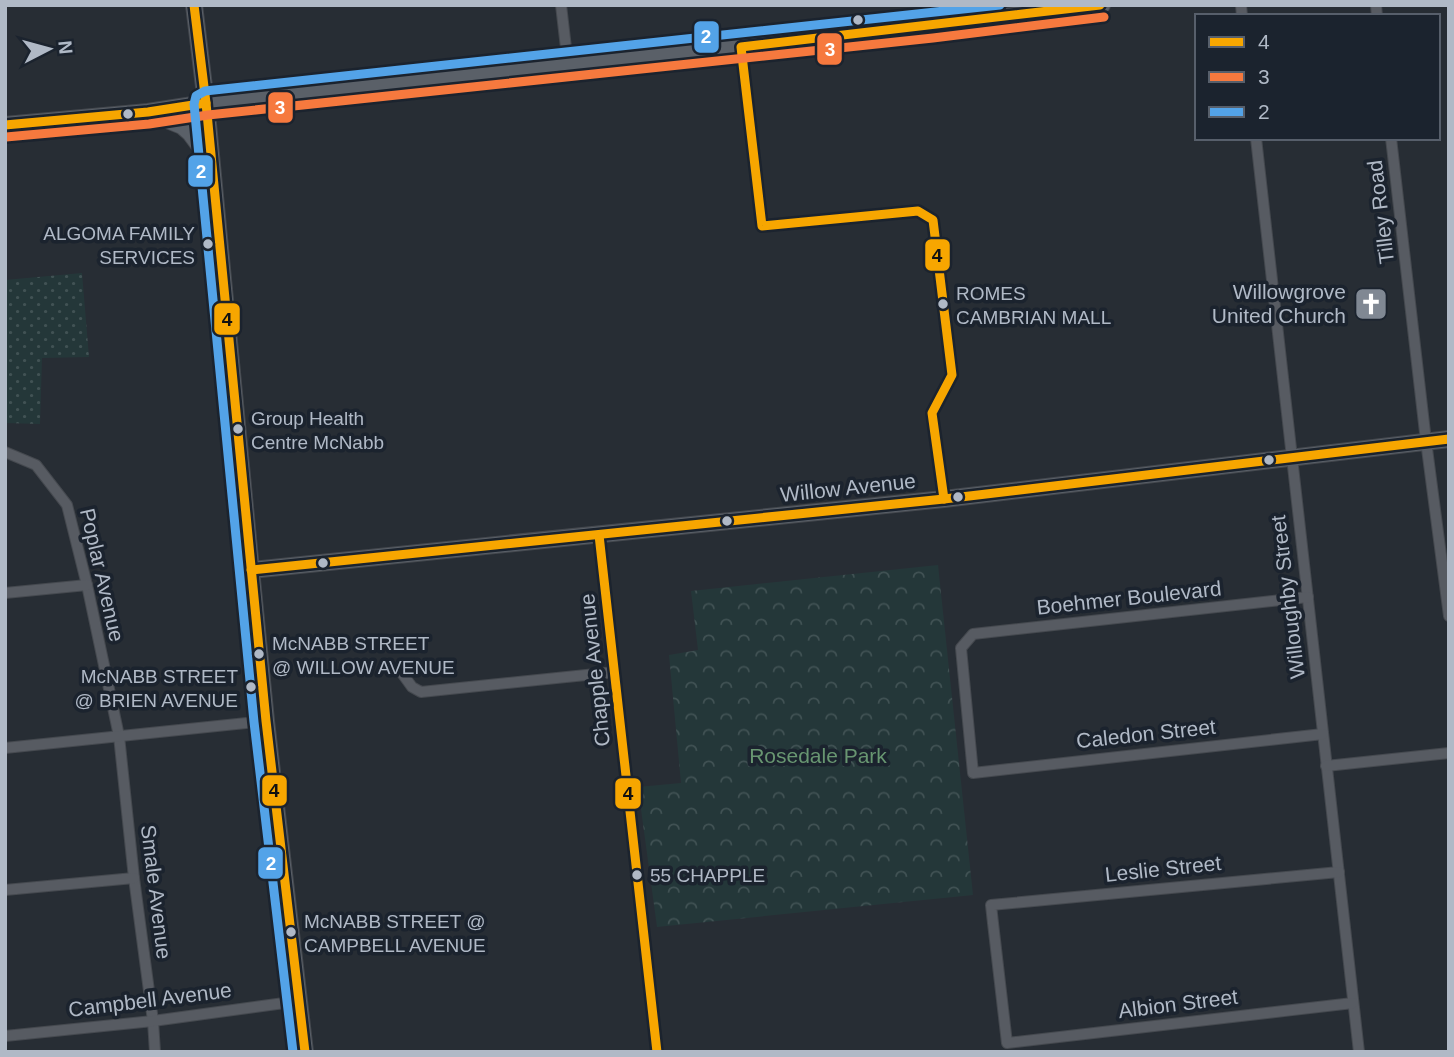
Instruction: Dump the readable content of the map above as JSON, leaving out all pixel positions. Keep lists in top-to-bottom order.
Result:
{
  "streets": {
    "main road": ["Willow Avenue"],
    "street": [
      "Tilley Road",
      "Poplar Avenue",
      "Willoughby Street",
      "Boehmer Boulevard",
      "Chapple Avenue",
      "Caledon Street",
      "Leslie Street",
      "Smale Avenue",
      "Campbell Avenue",
      "Albion Street"
    ]
  },
  "crossings": [
    ["Tilley Road", "Willow Avenue"],
    ["Willow Avenue", "Willoughby Street"],
    ["Willow Avenue", "Chapple Avenue"],
    ["Poplar Avenue", "Smale Avenue"],
    ["Willoughby Street", "Boehmer Boulevard"],
    ["Willoughby Street", "Caledon Street"],
    ["Willoughby Street", "Leslie Street"],
    ["Willoughby Street", "Albion Street"],
    ["Boehmer Boulevard", "Caledon Street"],
    ["Leslie Street", "Albion Street"],
    ["Smale Avenue", "Campbell Avenue"]
  ],
  "parks": ["Rosedale Park"],
  "places": {
    "other": [
      "ALGOMA FAMILY SERVICES",
      "ROMES CAMBRIAN MALL",
      "Group Health Centre McNabb",
      "McNABB STREET @ WILLOW AVENUE",
      "McNABB STREET @ BRIEN AVENUE",
      "55 CHAPPLE",
      "McNABB STREET @ CAMPBELL AVENUE"
    ],
    "church": ["Willowgrove United Church"]
  },
  "lines": ["transit line 4", "transit line 2", "transit line 3"],
  "legend": ["4", "3", "2"],
  "north": "right"
}
